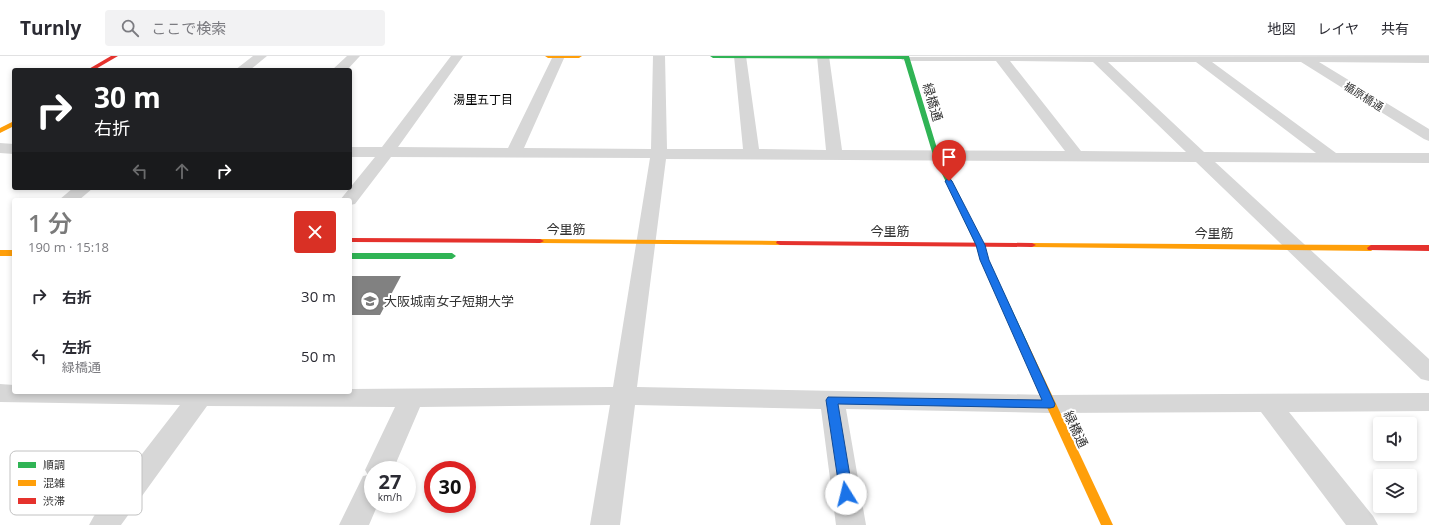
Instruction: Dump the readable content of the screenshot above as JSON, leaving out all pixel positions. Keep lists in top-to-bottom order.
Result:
{
  "streets": {
    "main road": ["緑橋通", "今里筋"],
    "street": ["楯原橋通"]
  },
  "crossings": [
    ["緑橋通", "今里筋"]
  ],
  "districts": ["湯里五丁目"],
  "places": {
    "school or university": ["大阪城南女子短期大学"]
  },
  "legend": ["順調", "混雑", "渋滞"],
  "page": {
    "header": "Turnly",
    "search": "ここで検索",
    "nav": ["地図", "レイヤ", "共有"],
    "turn": ["30 m", "右折"],
    "heading": ["1 分", "190 m · 15:18"],
    "list": [
      {
        "name": "右折",
        "value": "30 m"
      },
      {
        "name": "左折",
        "note": "緑橋通",
        "value": "50 m"
      }
    ],
    "speed": "27 km/h",
    "limit": "30"
  }
}
